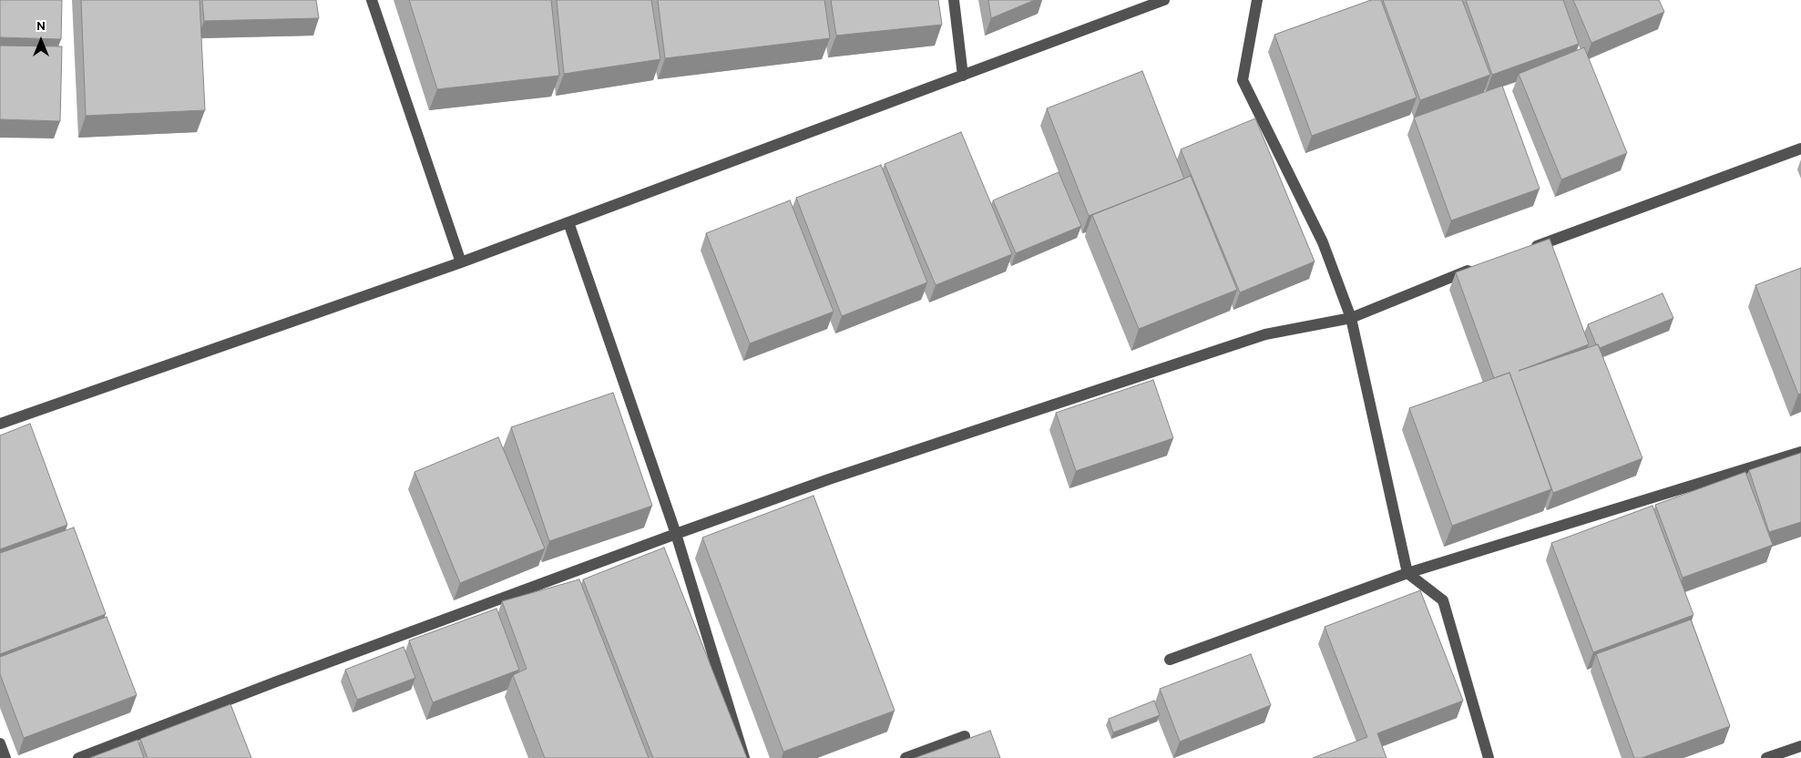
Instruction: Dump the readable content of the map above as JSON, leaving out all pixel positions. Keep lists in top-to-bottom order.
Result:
{
  "north": "top"
}
